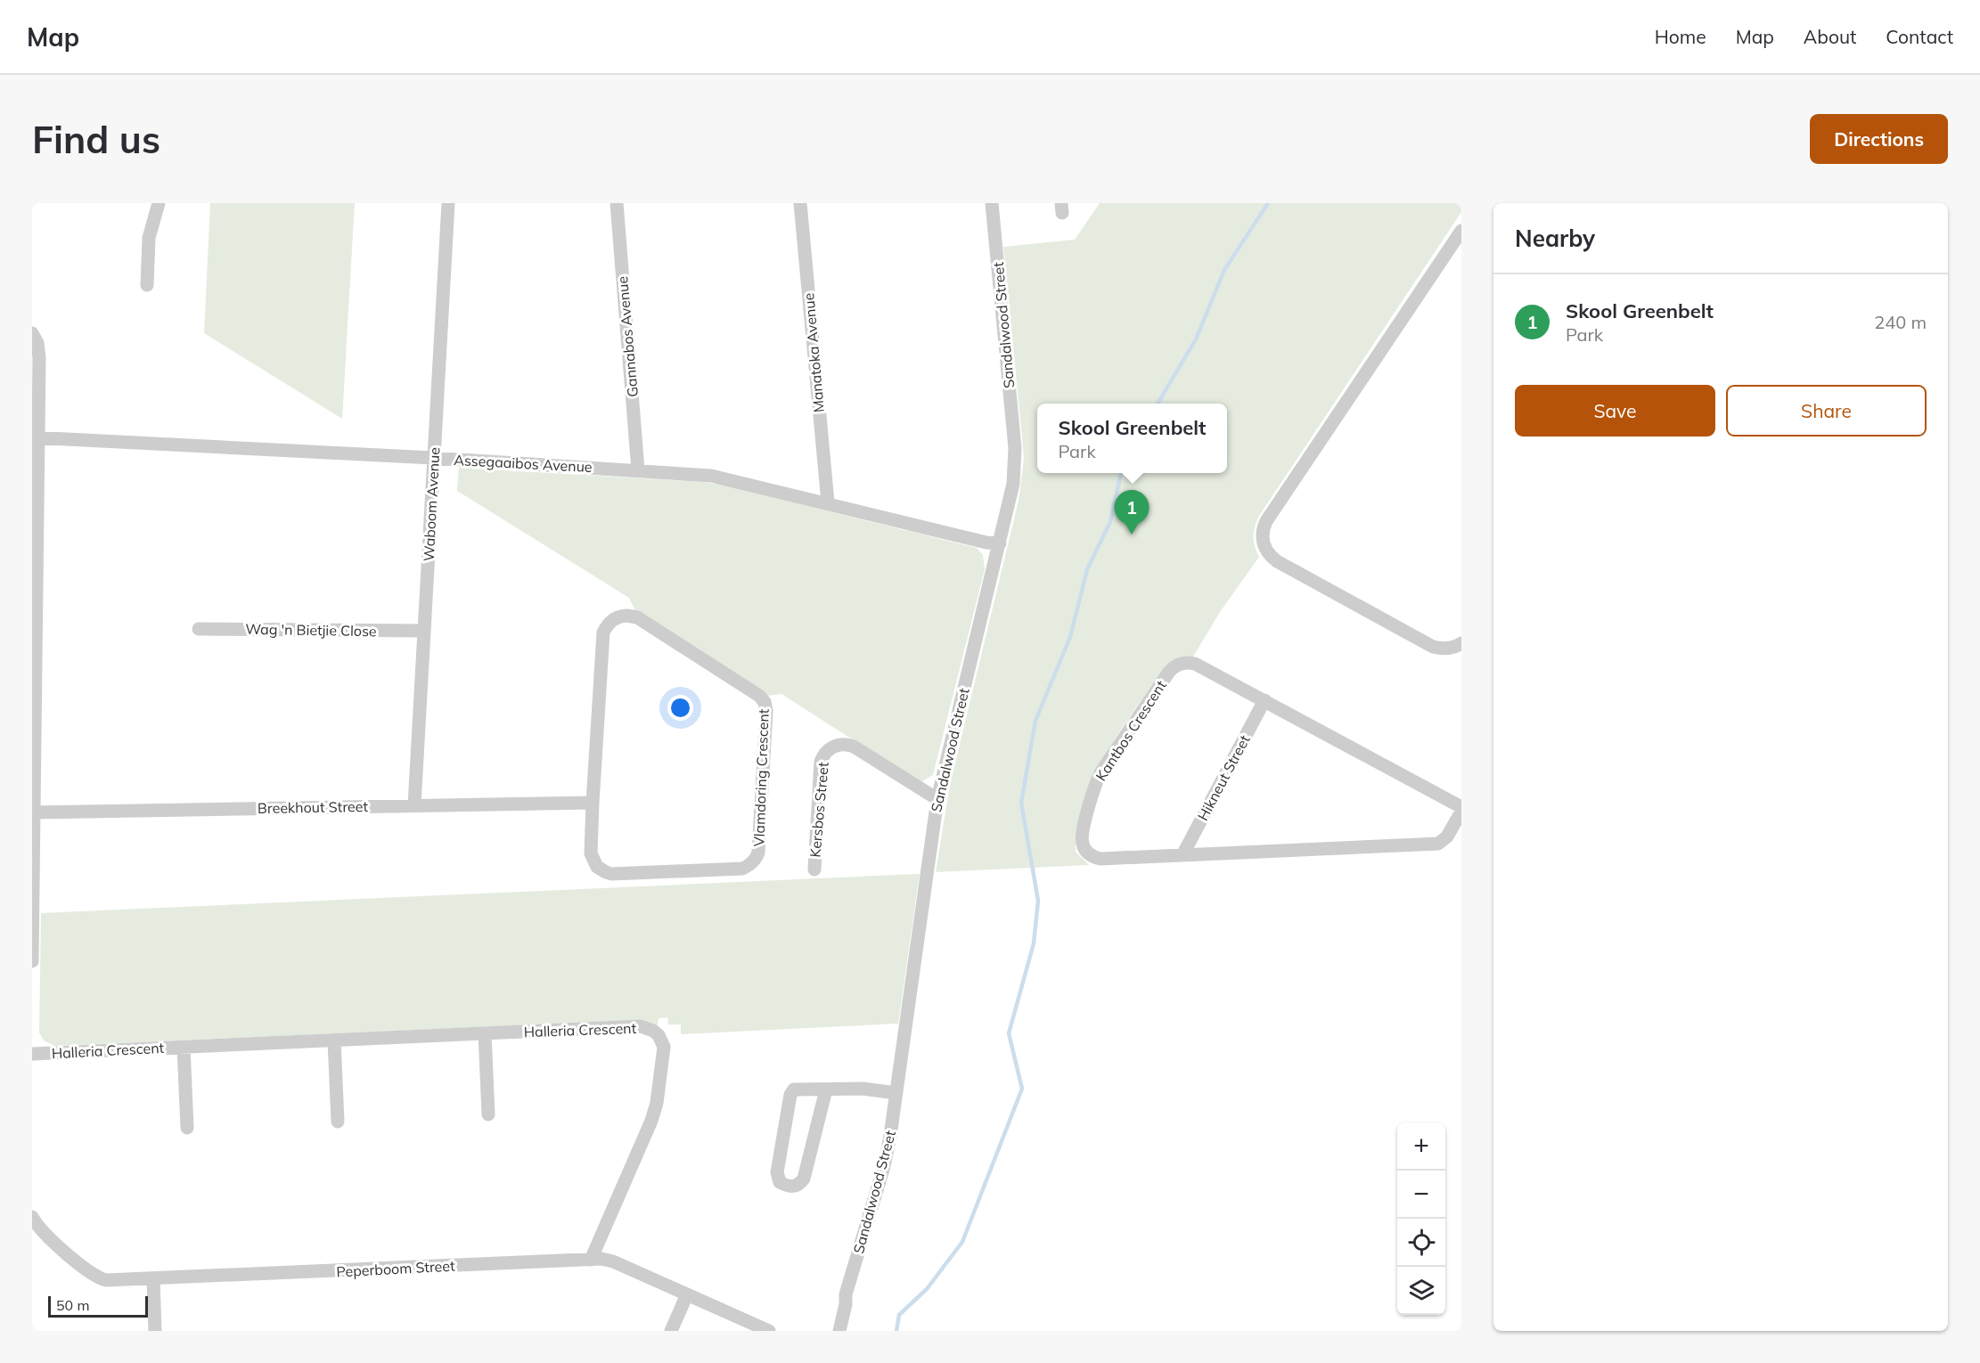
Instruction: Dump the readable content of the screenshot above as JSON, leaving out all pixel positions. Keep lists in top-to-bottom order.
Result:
{
  "streets": {
    "street": [
      "Sandalwood Street",
      "Gannabos Avenue",
      "Manatoka Avenue",
      "Assegaaibos Avenue",
      "Waboom Avenue",
      "Wag 'n Bietjie Close",
      "Kantbos Crescent",
      "Vlamdoring Crescent",
      "Hikneut Street",
      "Breekhout Street",
      "Kersbos Street",
      "Halleria Crescent",
      "Peperboom Street"
    ]
  },
  "crossings": [
    ["Sandalwood Street", "Assegaaibos Avenue"],
    ["Sandalwood Street", "Kersbos Street"],
    ["Gannabos Avenue", "Assegaaibos Avenue"],
    ["Manatoka Avenue", "Assegaaibos Avenue"],
    ["Assegaaibos Avenue", "Waboom Avenue"],
    ["Waboom Avenue", "Wag 'n Bietjie Close"],
    ["Waboom Avenue", "Breekhout Street"],
    ["Kantbos Crescent", "Hikneut Street"],
    ["Vlamdoring Crescent", "Breekhout Street"],
    ["Halleria Crescent", "Peperboom Street"]
  ],
  "scale_bar": "50 m",
  "page": {
    "header": "Map",
    "nav": [
      "Home",
      "Map",
      "About",
      "Contact"
    ],
    "buttons": [
      "Directions",
      ["Save", "Share"]
    ],
    "title": "Find us",
    "heading": "Nearby",
    "list": [
      {
        "mark": "1",
        "name": "Skool Greenbelt",
        "note": "Park",
        "value": "240 m"
      }
    ],
    "popup": ["Skool Greenbelt", "Park"],
    "pins": "1",
    "map_buttons": ["+", "−"],
    "scale": "50 m"
  }
}
